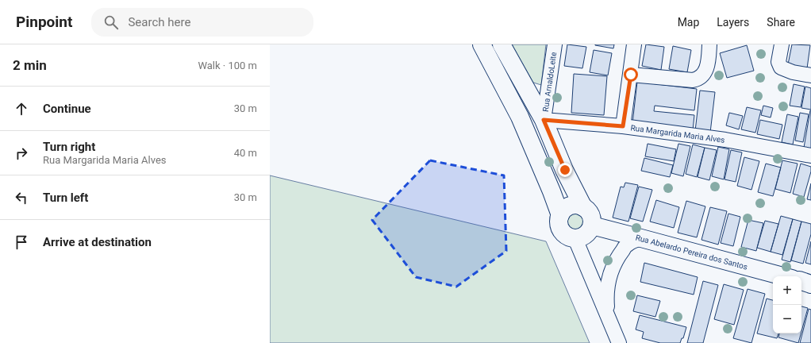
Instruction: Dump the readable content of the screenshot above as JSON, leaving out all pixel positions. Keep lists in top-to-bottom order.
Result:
{
  "streets": {
    "main road": ["Rua Abelardo Pereira dos Santos"],
    "street": ["Rua ArnaldoLeite", "Rua Margarida Maria Alves"]
  },
  "crossings": [
    ["Rua ArnaldoLeite", "Rua Margarida Maria Alves"]
  ],
  "page": {
    "header": "Pinpoint",
    "search": "Search here",
    "nav": ["Map", "Layers", "Share"],
    "heading": ["2 min", "Walk · 100 m"],
    "list": [
      ["Continue", "30 m"],
      ["Turn right", "Rua Margarida Maria Alves", "40 m"],
      ["Turn left", "30 m"],
      "Arrive at destination"
    ],
    "map_buttons": ["+", "−"]
  }
}
